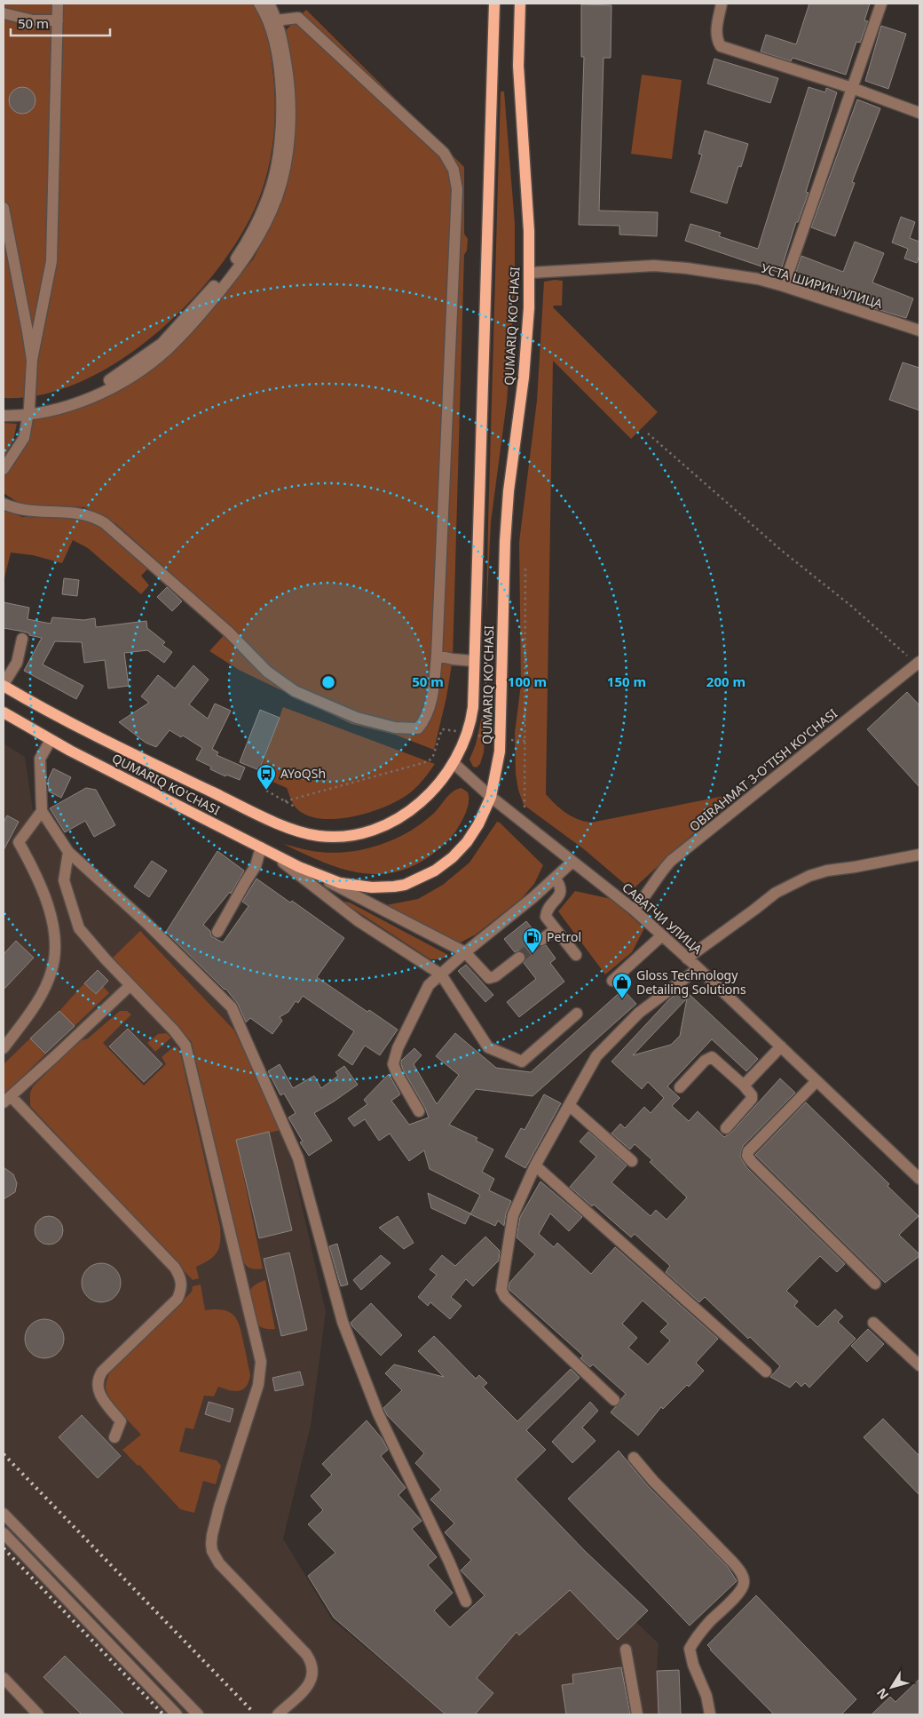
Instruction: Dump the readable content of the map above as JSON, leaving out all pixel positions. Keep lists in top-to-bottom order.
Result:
{
  "streets": {
    "main road": ["QUMARIQ KO'CHASI"],
    "street": ["УСТА ШИРИН УЛИЦА", "OBIRAHMAT 3-O'TISH KO'CHASI", "САВАТЧИ УЛИЦА"]
  },
  "crossings": [
    ["УСТА ШИРИН УЛИЦА", "QUMARIQ KO'CHASI"],
    ["QUMARIQ KO'CHASI", "САВАТЧИ УЛИЦА"],
    ["OBIRAHMAT 3-O'TISH KO'CHASI", "САВАТЧИ УЛИЦА"]
  ],
  "places": {
    "bus stop": ["AYoQSh"],
    "fuel station": ["Petrol"],
    "shop": ["Gloss Technology Detailing Solutions"]
  },
  "scale_bar": "50 m",
  "north": "bottom left",
  "rings": [
    "50 m",
    "100 m",
    "150 m",
    "200 m"
  ]
}
